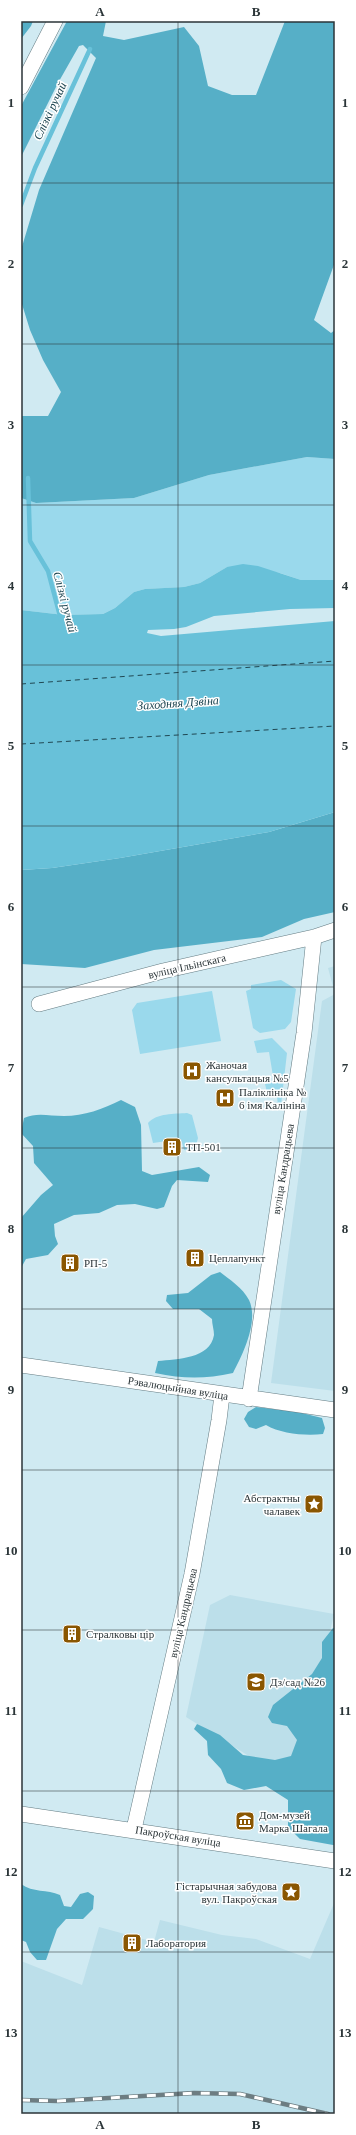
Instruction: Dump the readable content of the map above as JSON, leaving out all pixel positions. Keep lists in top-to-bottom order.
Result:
{
  "streets": {
    "street": [
      "вуліца Ільінскага",
      "вуліца Кандрацьева",
      "Рэвалюцыйная вуліца",
      "Пакроўская вуліца"
    ]
  },
  "crossings": [
    ["вуліца Ільінскага", "вуліца Кандрацьева"],
    ["вуліца Кандрацьева", "Рэвалюцыйная вуліца"],
    ["вуліца Кандрацьева", "Пакроўская вуліца"]
  ],
  "water": ["Слізкі ручай", "Заходняя Дзвіна"],
  "places": {
    "hospital": ["Жаночая кансультацыя №5", "Паліклініка № 6 імя Калініна"],
    "building": [
      "ТП-501",
      "Цеплапункт",
      "РП-5",
      "Стралковы цір",
      "Лаборатория"
    ],
    "place": ["Абстрактны чалавек", "Гістарычная забудова вул. Пакроўская"],
    "school or university": ["Дз/сад №26"],
    "museum": ["Дом-музей Марка Шагала"]
  },
  "grid": {
    "columns": ["A", "B"],
    "rows": [
      "1",
      "2",
      "3",
      "4",
      "5",
      "6",
      "7",
      "8",
      "9",
      "10",
      "11",
      "12",
      "13"
    ]
  }
}
